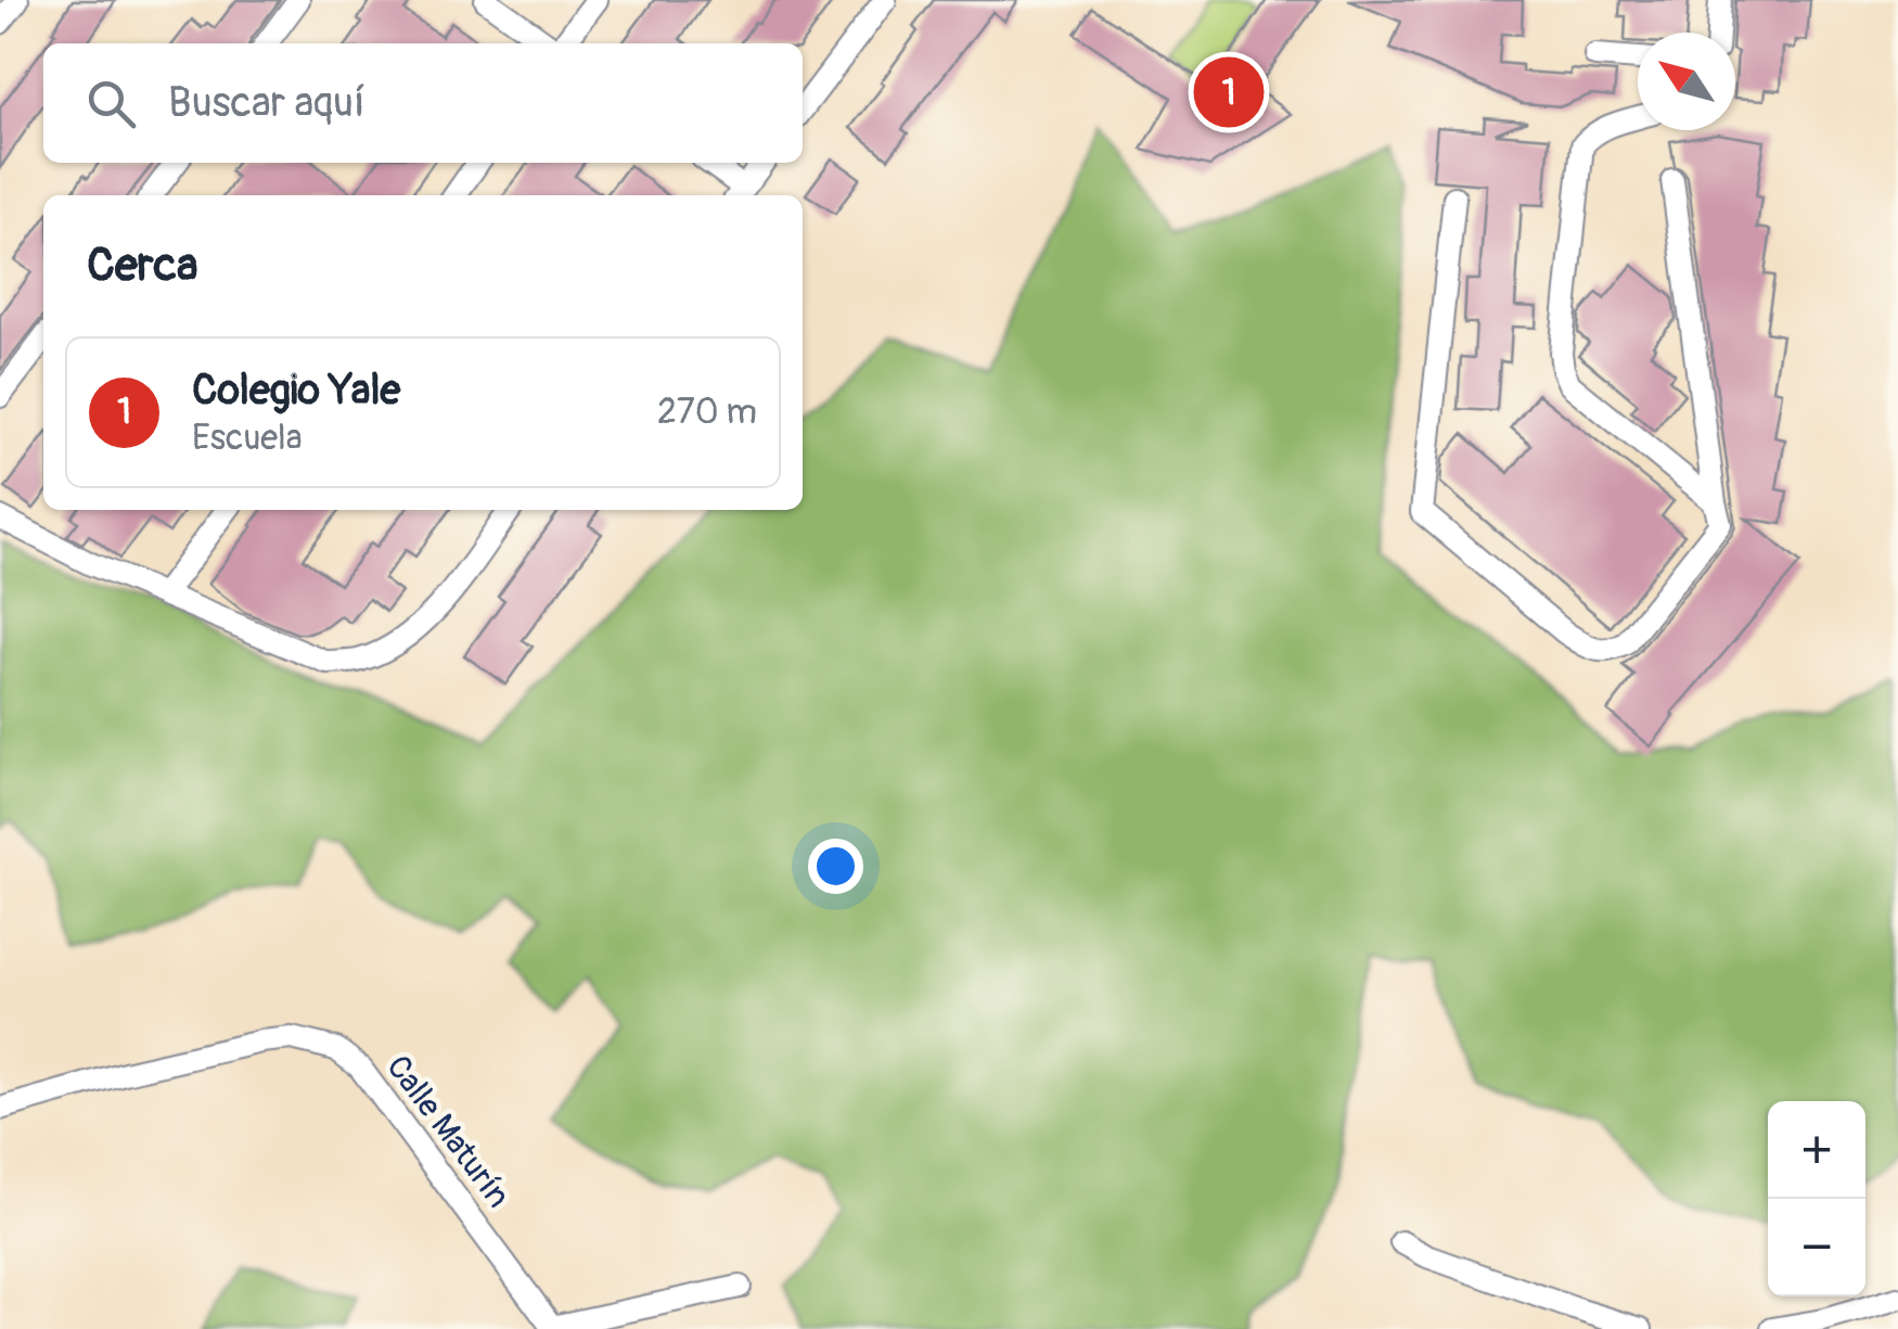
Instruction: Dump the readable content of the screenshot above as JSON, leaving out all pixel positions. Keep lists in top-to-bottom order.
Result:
{
  "streets": {
    "street": ["Calle Maturín"]
  },
  "north": "top left",
  "page": {
    "search": "Buscar aquí",
    "pins": "1",
    "heading": "Cerca",
    "list": [
      {
        "mark": "1",
        "name": "Colegio Yale",
        "note": "Escuela",
        "value": "270 m"
      }
    ],
    "map_buttons": ["+", "−"]
  }
}
